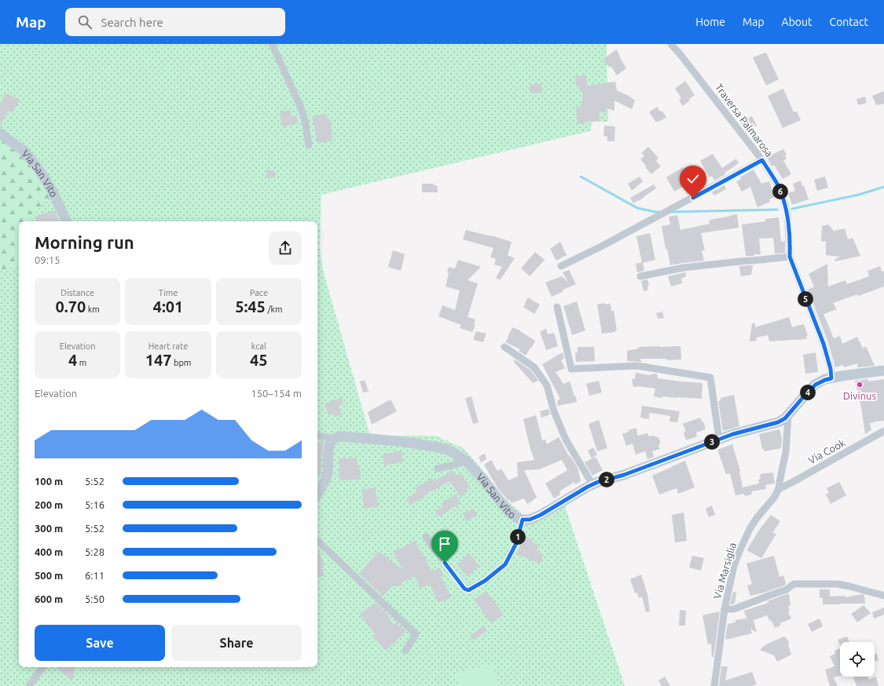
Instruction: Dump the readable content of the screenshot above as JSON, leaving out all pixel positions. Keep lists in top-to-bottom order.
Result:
{
  "streets": {
    "street": [
      "Traversa Palmarosa",
      "Via San Vito",
      "Via Cook",
      "Via Marsiglia"
    ]
  },
  "crossings": [
    ["Traversa Palmarosa", "Via San Vito"],
    ["Via San Vito", "Via Marsiglia"],
    ["Via Cook", "Via Marsiglia"]
  ],
  "places": ["Divinus"],
  "page": {
    "header": "Map",
    "search": "Search here",
    "nav": [
      "Home",
      "Map",
      "About",
      "Contact"
    ],
    "pins": [
      "6",
      "5",
      "4",
      "3",
      "2",
      "1"
    ],
    "heading": ["Morning run", "09:15"],
    "stats": [
      ["Distance", "0.70 km"],
      ["Time", "4:01"],
      ["Pace", "5:45 /km"],
      ["Elevation", "4 m"],
      ["Heart rate", "147 bpm"],
      ["kcal", "45"]
    ],
    "chart": ["Elevation", "150–154 m"],
    "list": [
      {
        "name": "100 m",
        "note": "5:52"
      },
      {
        "name": "200 m",
        "note": "5:16"
      },
      {
        "name": "300 m",
        "note": "5:52"
      },
      {
        "name": "400 m",
        "note": "5:28"
      },
      {
        "name": "500 m",
        "note": "6:11"
      },
      {
        "name": "600 m",
        "note": "5:50"
      }
    ],
    "buttons": ["Save", "Share"]
  }
}
